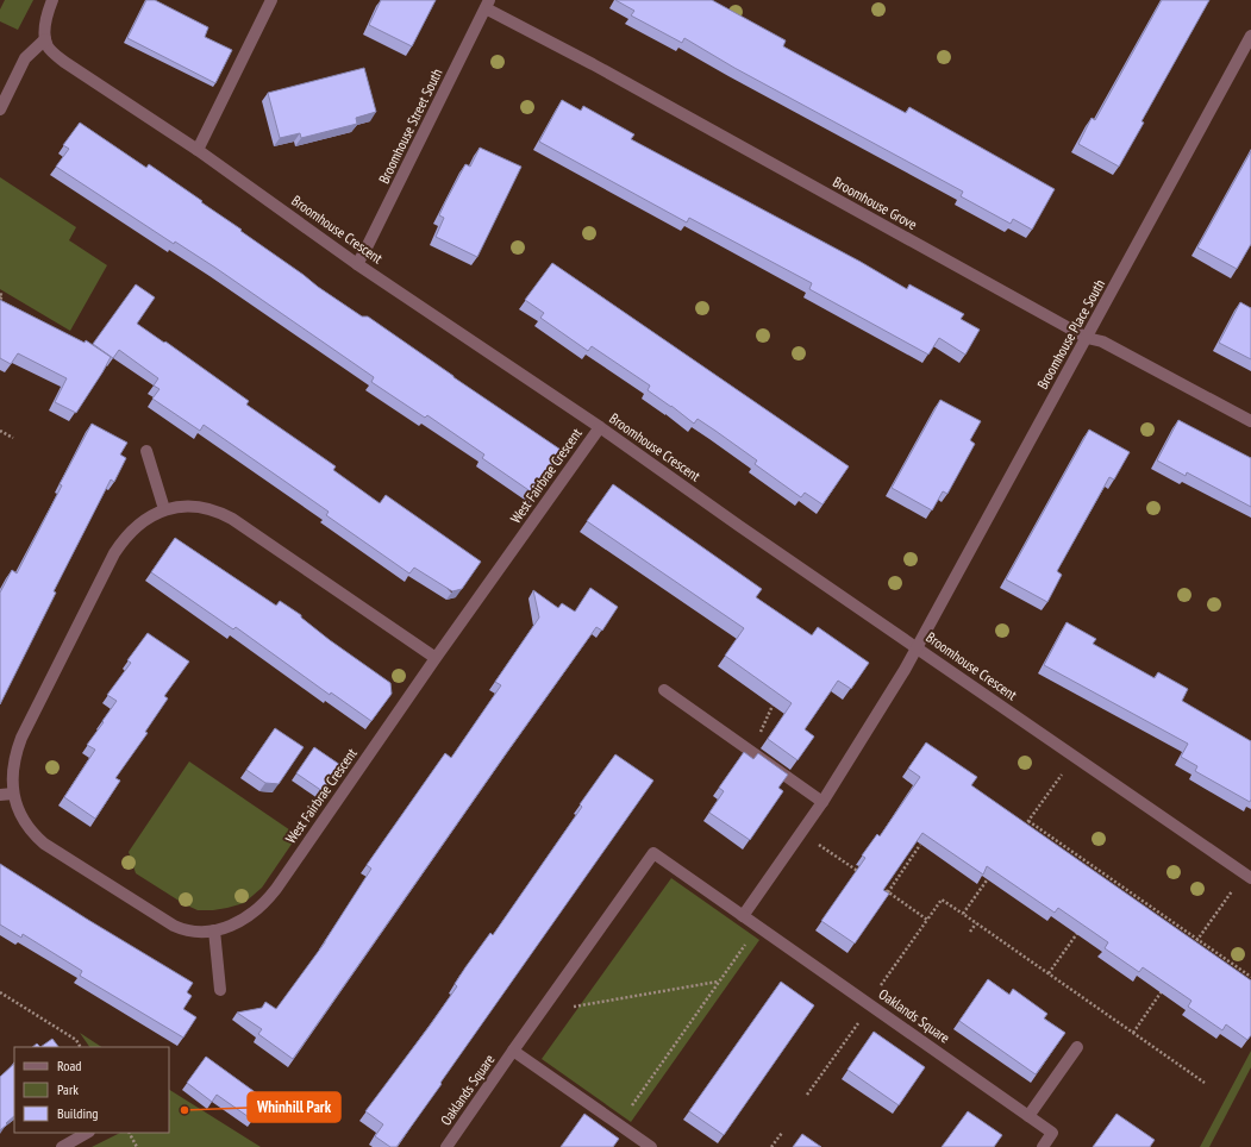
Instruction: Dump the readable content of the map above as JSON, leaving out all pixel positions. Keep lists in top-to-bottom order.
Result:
{
  "streets": {
    "street": [
      "Broomhouse Street South",
      "Broomhouse Grove",
      "Broomhouse Crescent",
      "Broomhouse Place South",
      "West Fairbrae Crescent",
      "Oaklands Square"
    ]
  },
  "crossings": [
    ["Broomhouse Street South", "Broomhouse Grove"],
    ["Broomhouse Street South", "Broomhouse Crescent"],
    ["Broomhouse Grove", "Broomhouse Place South"],
    ["Broomhouse Crescent", "Broomhouse Place South"],
    ["Broomhouse Crescent", "West Fairbrae Crescent"]
  ],
  "places": ["Whinhill Park"],
  "legend": ["Road", "Park", "Building"]
}
